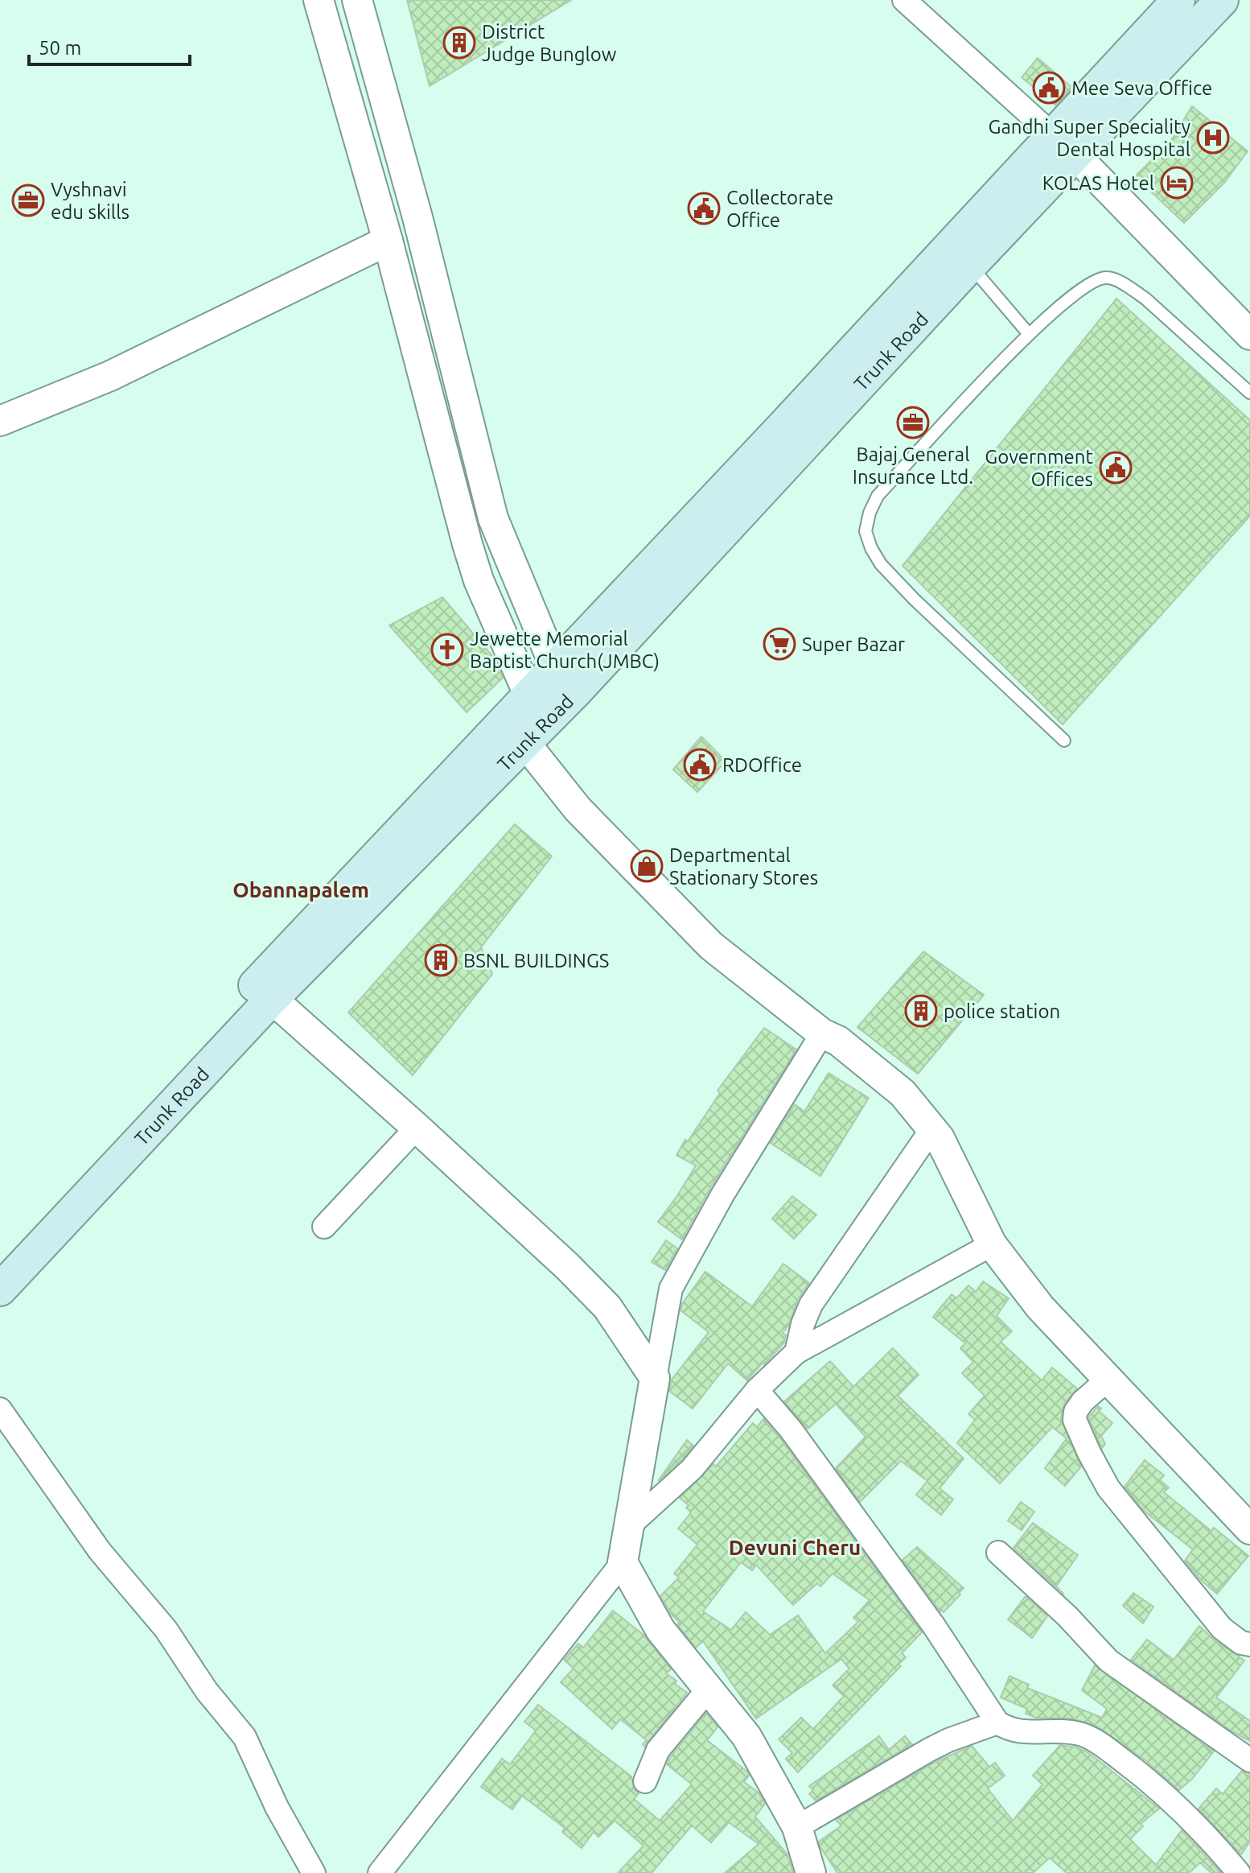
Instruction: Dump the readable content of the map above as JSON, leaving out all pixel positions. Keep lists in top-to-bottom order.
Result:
{
  "streets": {
    "main road": ["Trunk Road"]
  },
  "districts": ["Obannapalem", "Devuni Cheru"],
  "places": {
    "building": ["District Judge Bunglow", "BSNL BUILDINGS", "police station"],
    "public building": [
      "Mee Seva Office",
      "Collectorate Office",
      "Government Offices",
      "RDOffice"
    ],
    "hospital": ["Gandhi Super Speciality Dental Hospital"],
    "hotel": ["KOLAS Hotel"],
    "office": ["Vyshnavi edu skills", "Bajaj General Insurance Ltd."],
    "supermarket": ["Super Bazar"],
    "church": ["Jewette Memorial Baptist Church(JMBC)"],
    "shop": ["Departmental Stationary Stores"]
  },
  "scale_bar": "50 m"
}
